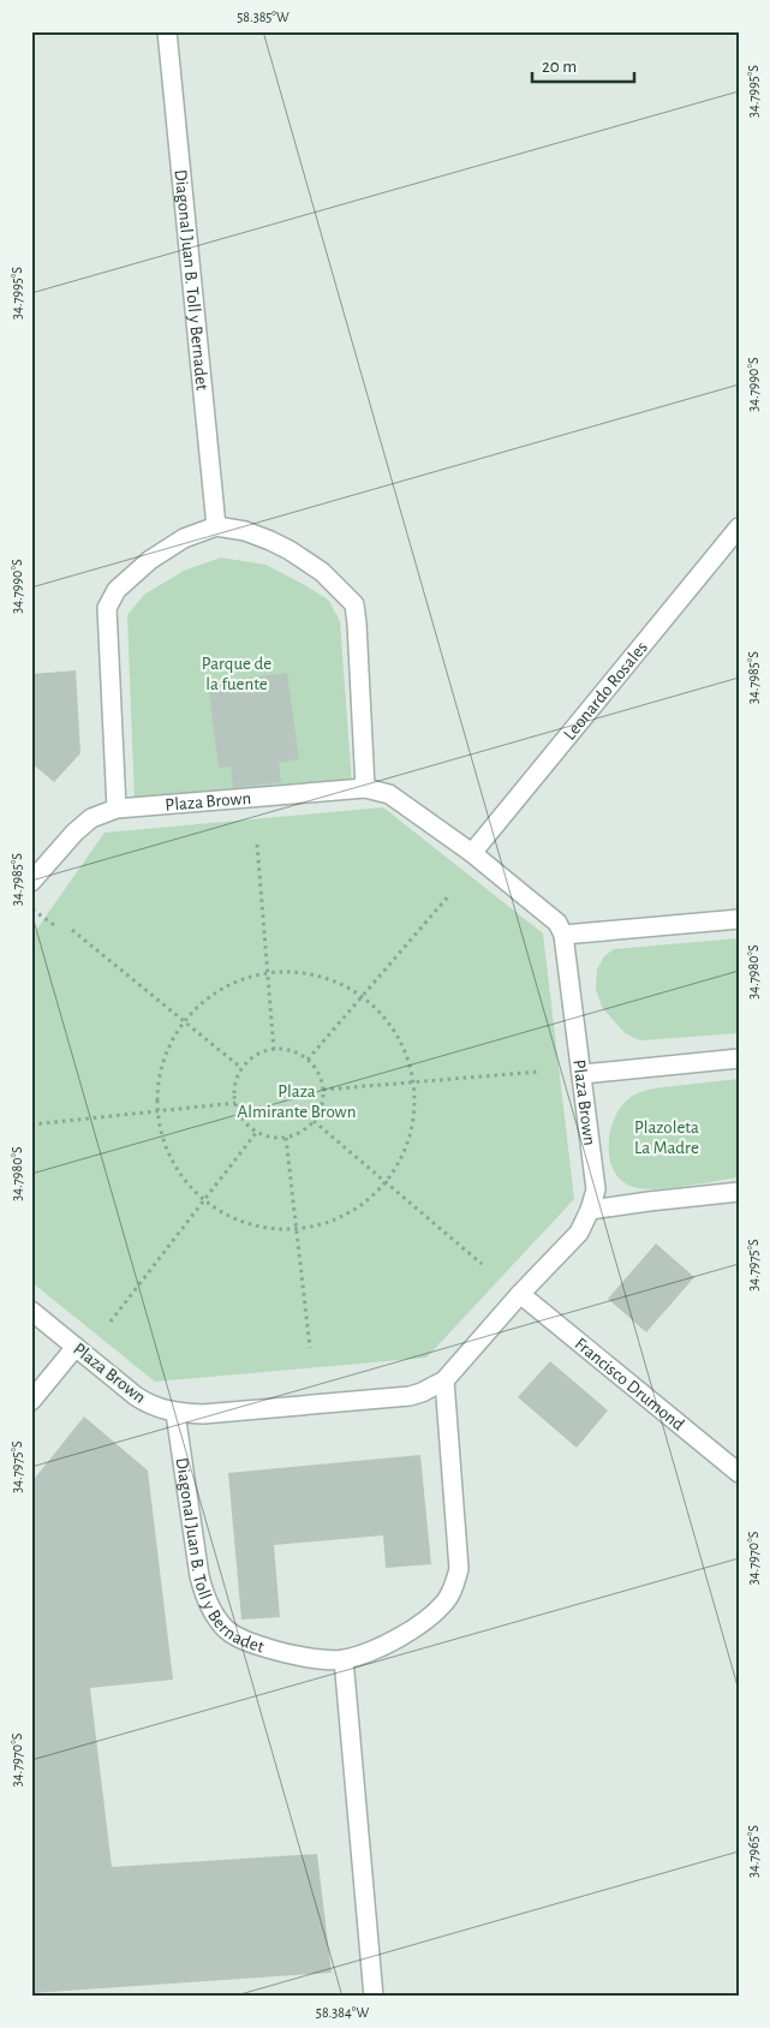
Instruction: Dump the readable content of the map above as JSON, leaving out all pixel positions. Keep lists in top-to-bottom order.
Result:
{
  "streets": {
    "street": [
      "Diagonal Juan B. Toll y Bernadet",
      "Leonardo Rosales",
      "Plaza Brown",
      "Francisco Drumond"
    ]
  },
  "crossings": [
    ["Diagonal Juan B. Toll y Bernadet", "Plaza Brown"],
    ["Leonardo Rosales", "Plaza Brown"],
    ["Plaza Brown", "Francisco Drumond"]
  ],
  "parks": ["Parque de la fuente", "Plaza Almirante Brown", "Plazoleta La Madre"],
  "scale_bar": "20 m",
  "coordinates": [
    "58.385°W",
    "34.7995°S",
    "34.7990°S",
    "34.7985°S",
    "34.7980°S",
    "34.7975°S",
    "34.7970°S",
    "34.7965°S",
    "58.384°W"
  ]
}
